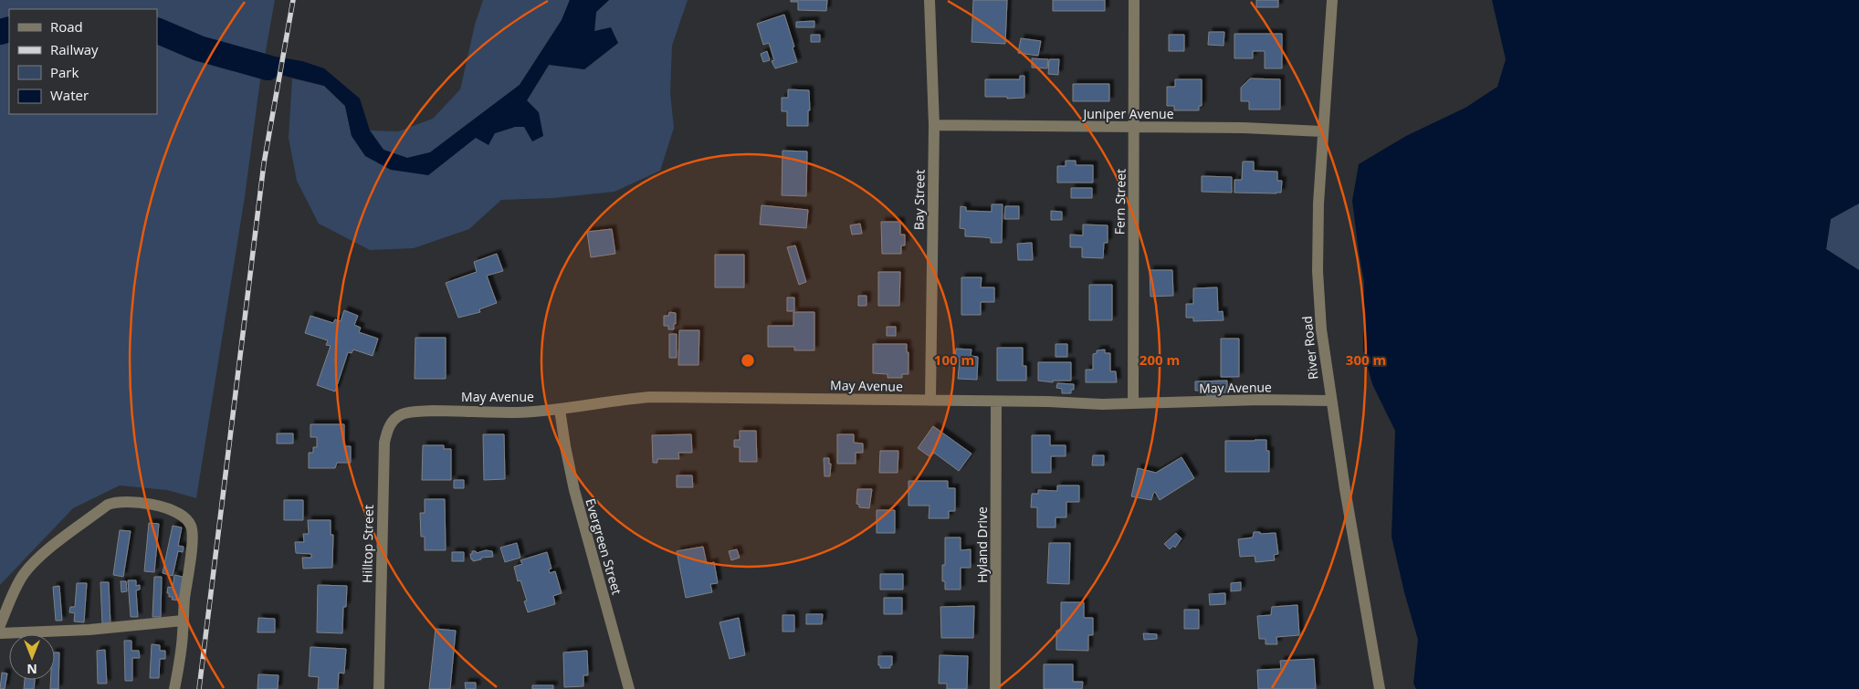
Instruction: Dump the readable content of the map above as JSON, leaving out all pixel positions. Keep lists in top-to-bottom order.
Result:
{
  "streets": {
    "street": [
      "Juniper Avenue",
      "Bay Street",
      "Fern Street",
      "River Road",
      "May Avenue",
      "Hilltop Street",
      "Hyland Drive",
      "Evergreen Street"
    ]
  },
  "crossings": [
    ["Juniper Avenue", "Bay Street"],
    ["Juniper Avenue", "Fern Street"],
    ["Juniper Avenue", "River Road"],
    ["Bay Street", "May Avenue"],
    ["Fern Street", "May Avenue"],
    ["River Road", "May Avenue"],
    ["May Avenue", "Hilltop Street"],
    ["May Avenue", "Hyland Drive"],
    ["May Avenue", "Evergreen Street"]
  ],
  "legend": [
    "Road",
    "Railway",
    "Park",
    "Water"
  ],
  "north": "bottom",
  "rings": ["100 m", "200 m", "300 m"]
}
